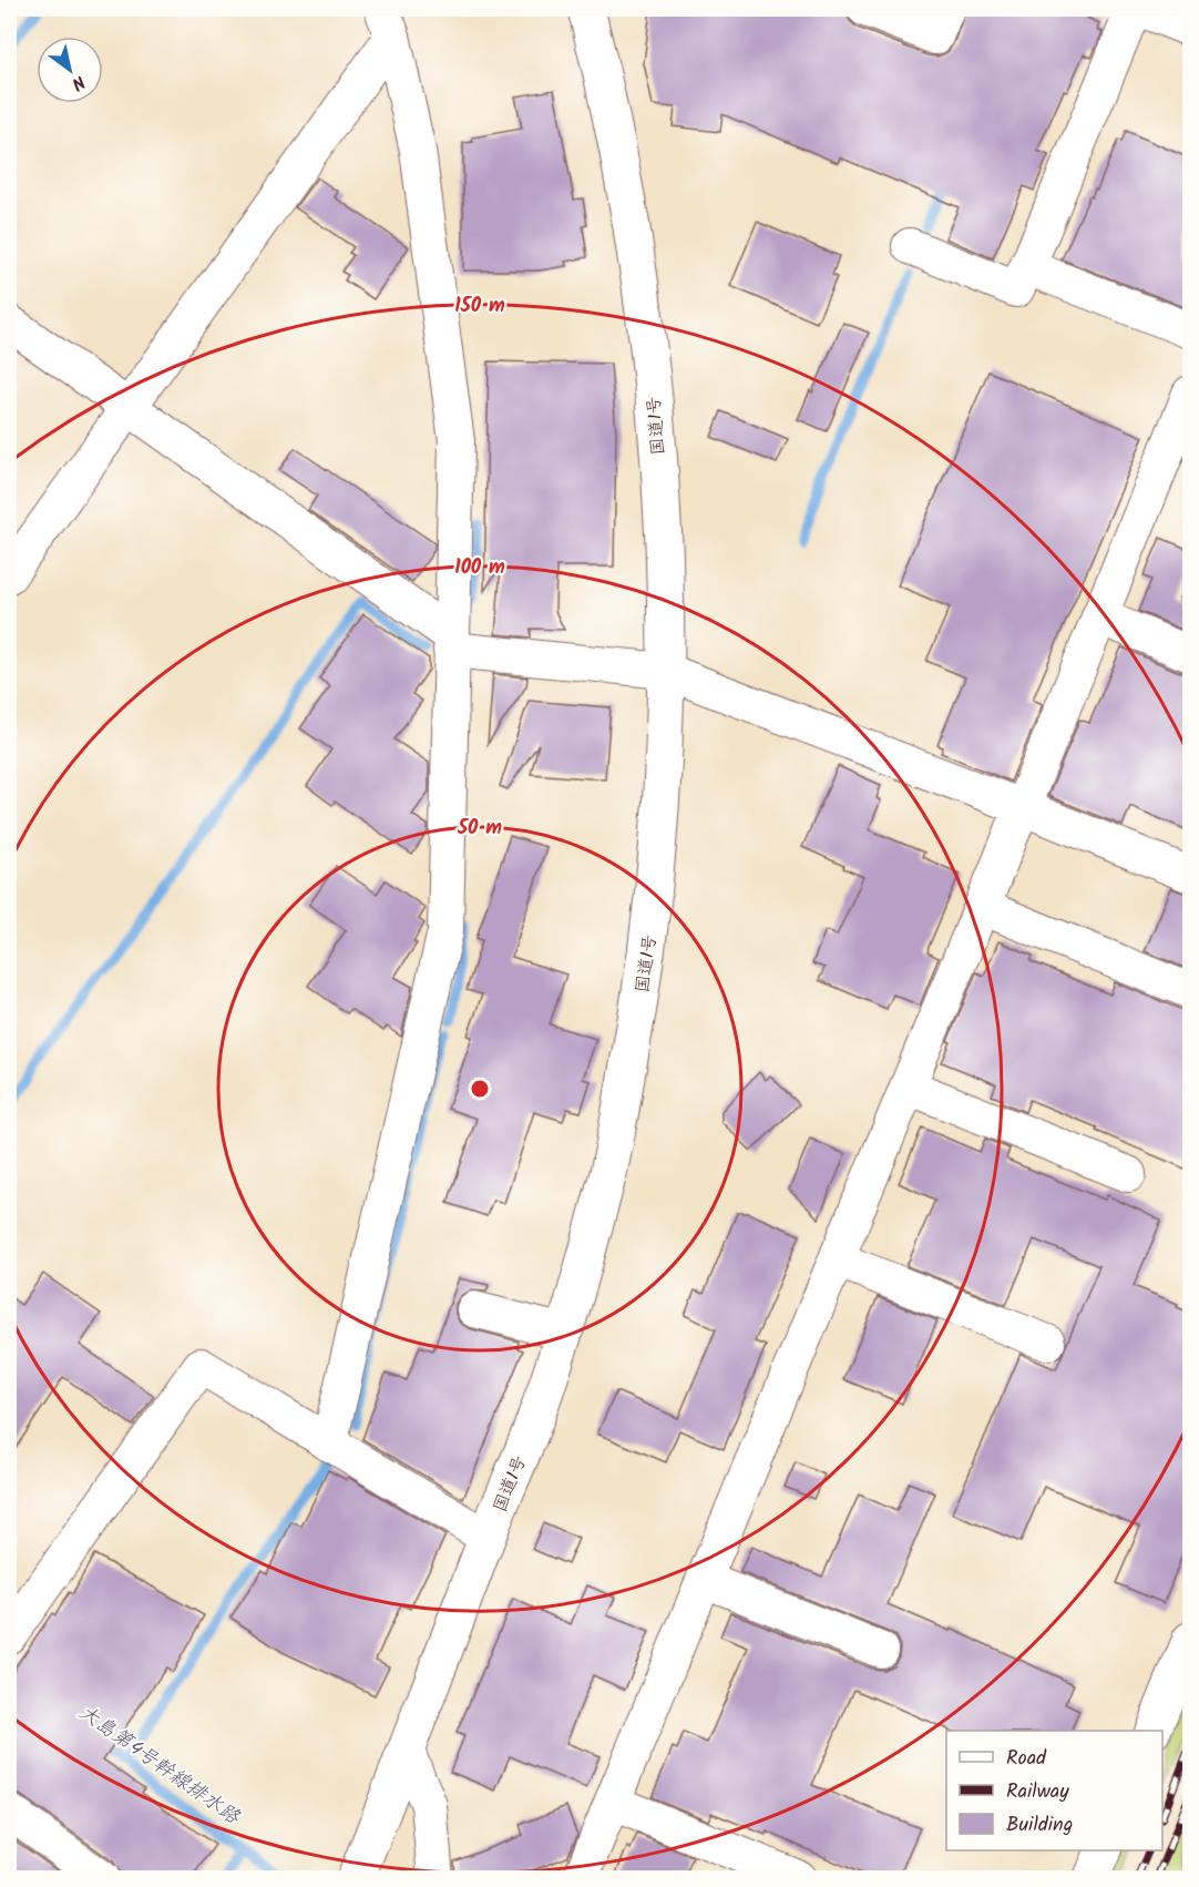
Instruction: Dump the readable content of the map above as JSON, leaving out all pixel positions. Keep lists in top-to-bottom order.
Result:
{
  "streets": {
    "highway": ["国道1号"]
  },
  "water": ["大島第4号幹線排水路"],
  "legend": ["Road", "Railway", "Building"],
  "north": "bottom right",
  "rings": ["150 m", "100 m", "50 m"]
}
